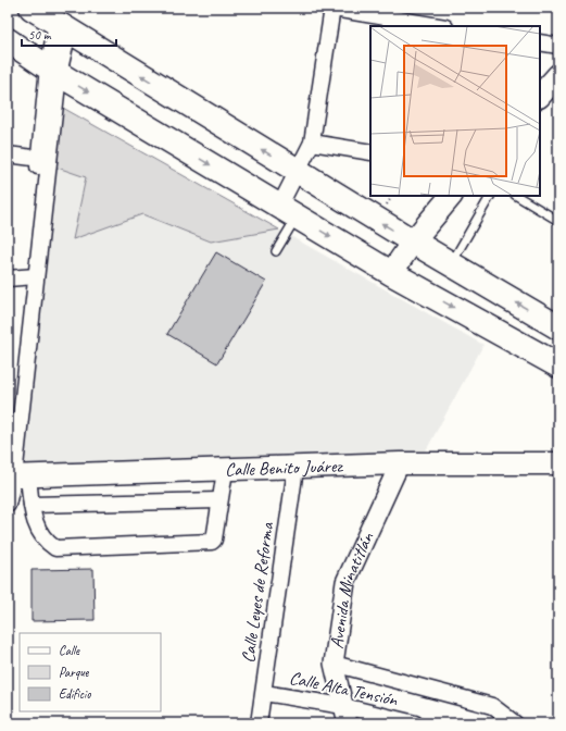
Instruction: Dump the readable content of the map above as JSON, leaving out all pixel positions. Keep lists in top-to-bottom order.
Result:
{
  "streets": {
    "main road": ["Calle Benito Juárez"],
    "street": ["Avenida Minatitlán", "Calle Leyes de Reforma", "Calle Alta Tensión"]
  },
  "crossings": [
    ["Calle Benito Juárez", "Avenida Minatitlán"],
    ["Calle Benito Juárez", "Calle Leyes de Reforma"],
    ["Avenida Minatitlán", "Calle Alta Tensión"],
    ["Calle Leyes de Reforma", "Calle Alta Tensión"]
  ],
  "legend": ["Calle", "Parque", "Edificio"],
  "scale_bar": "50 m"
}
